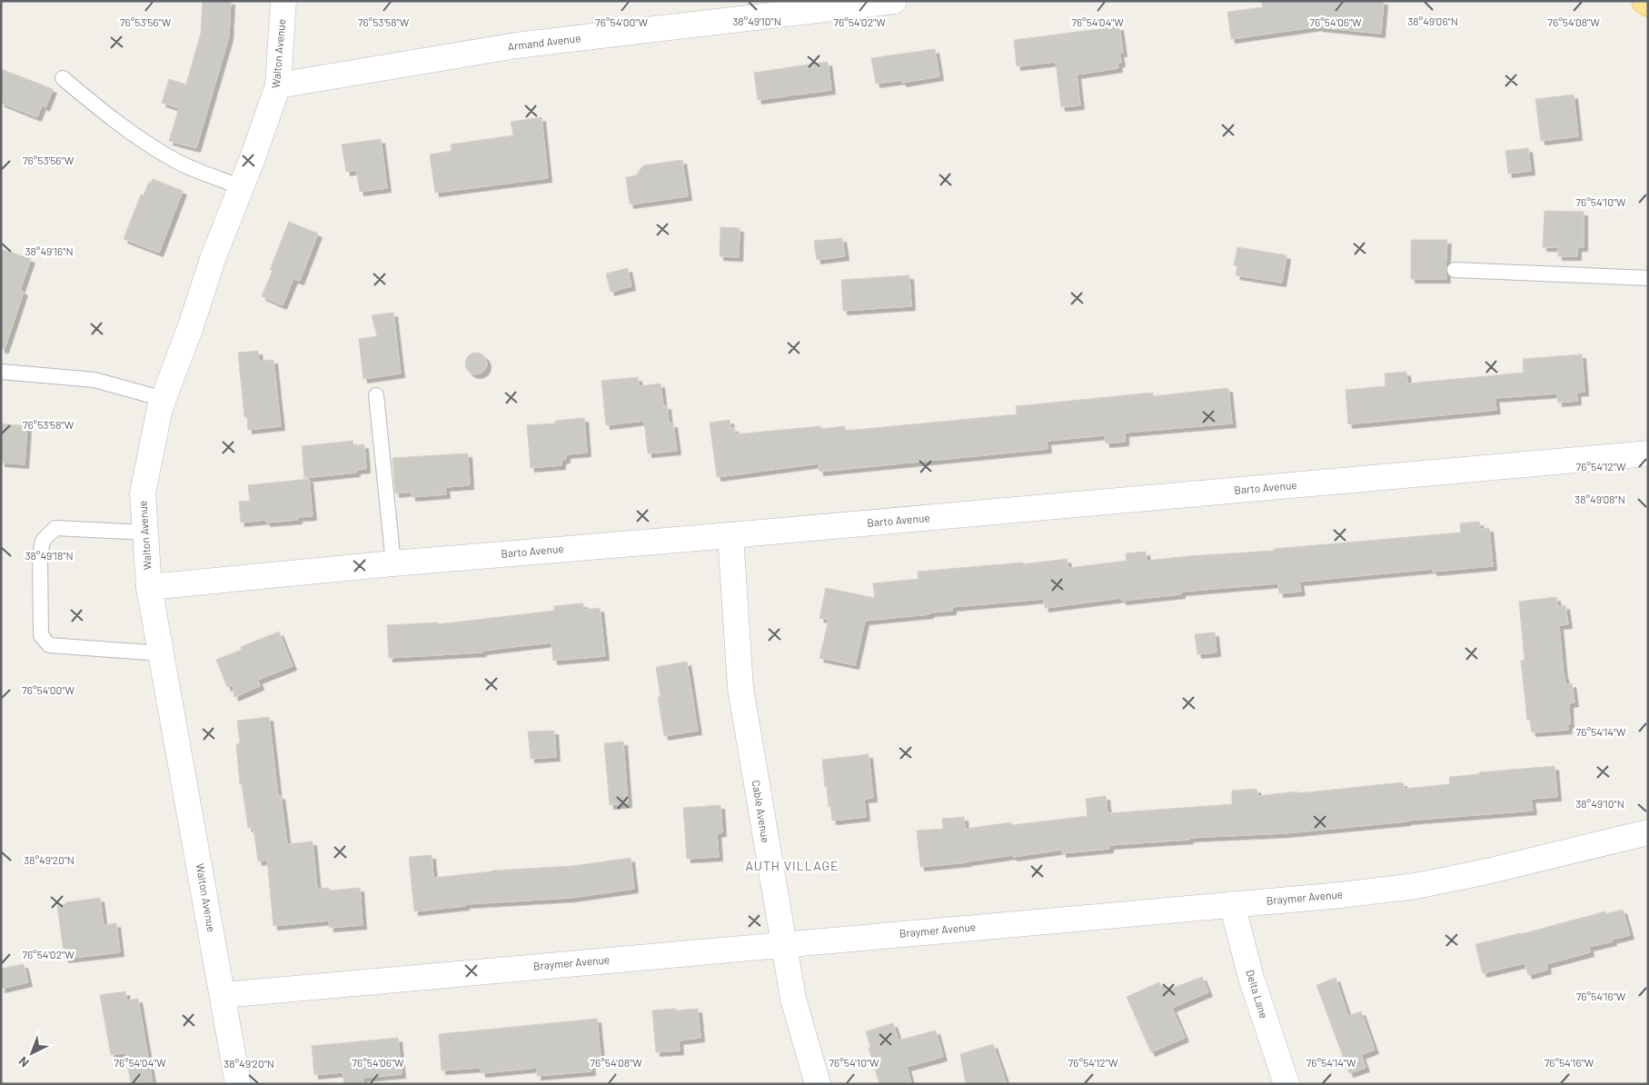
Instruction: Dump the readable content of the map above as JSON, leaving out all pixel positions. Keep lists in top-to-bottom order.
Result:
{
  "streets": {
    "street": [
      "Armand Avenue",
      "Walton Avenue",
      "Barto Avenue",
      "Cable Avenue",
      "Braymer Avenue",
      "Delta Lane"
    ]
  },
  "crossings": [
    ["Armand Avenue", "Walton Avenue"],
    ["Walton Avenue", "Barto Avenue"],
    ["Walton Avenue", "Braymer Avenue"],
    ["Barto Avenue", "Cable Avenue"],
    ["Cable Avenue", "Braymer Avenue"],
    ["Braymer Avenue", "Delta Lane"]
  ],
  "districts": ["AUTH VILLAGE"],
  "north": "bottom left",
  "coordinates": [
    "38°49'10\"N",
    "38°49'06\"N",
    "76°53'56\"W",
    "76°53'58\"W",
    "76°54'00\"W",
    "76°54'02\"W",
    "76°54'04\"W",
    "76°54'06\"W",
    "76°54'08\"W",
    "76°54'10\"W",
    "38°49'16\"N",
    "76°54'12\"W",
    "38°49'08\"N",
    "38°49'18\"N",
    "76°54'14\"W",
    "38°49'20\"N",
    "76°54'16\"W"
  ]
}
